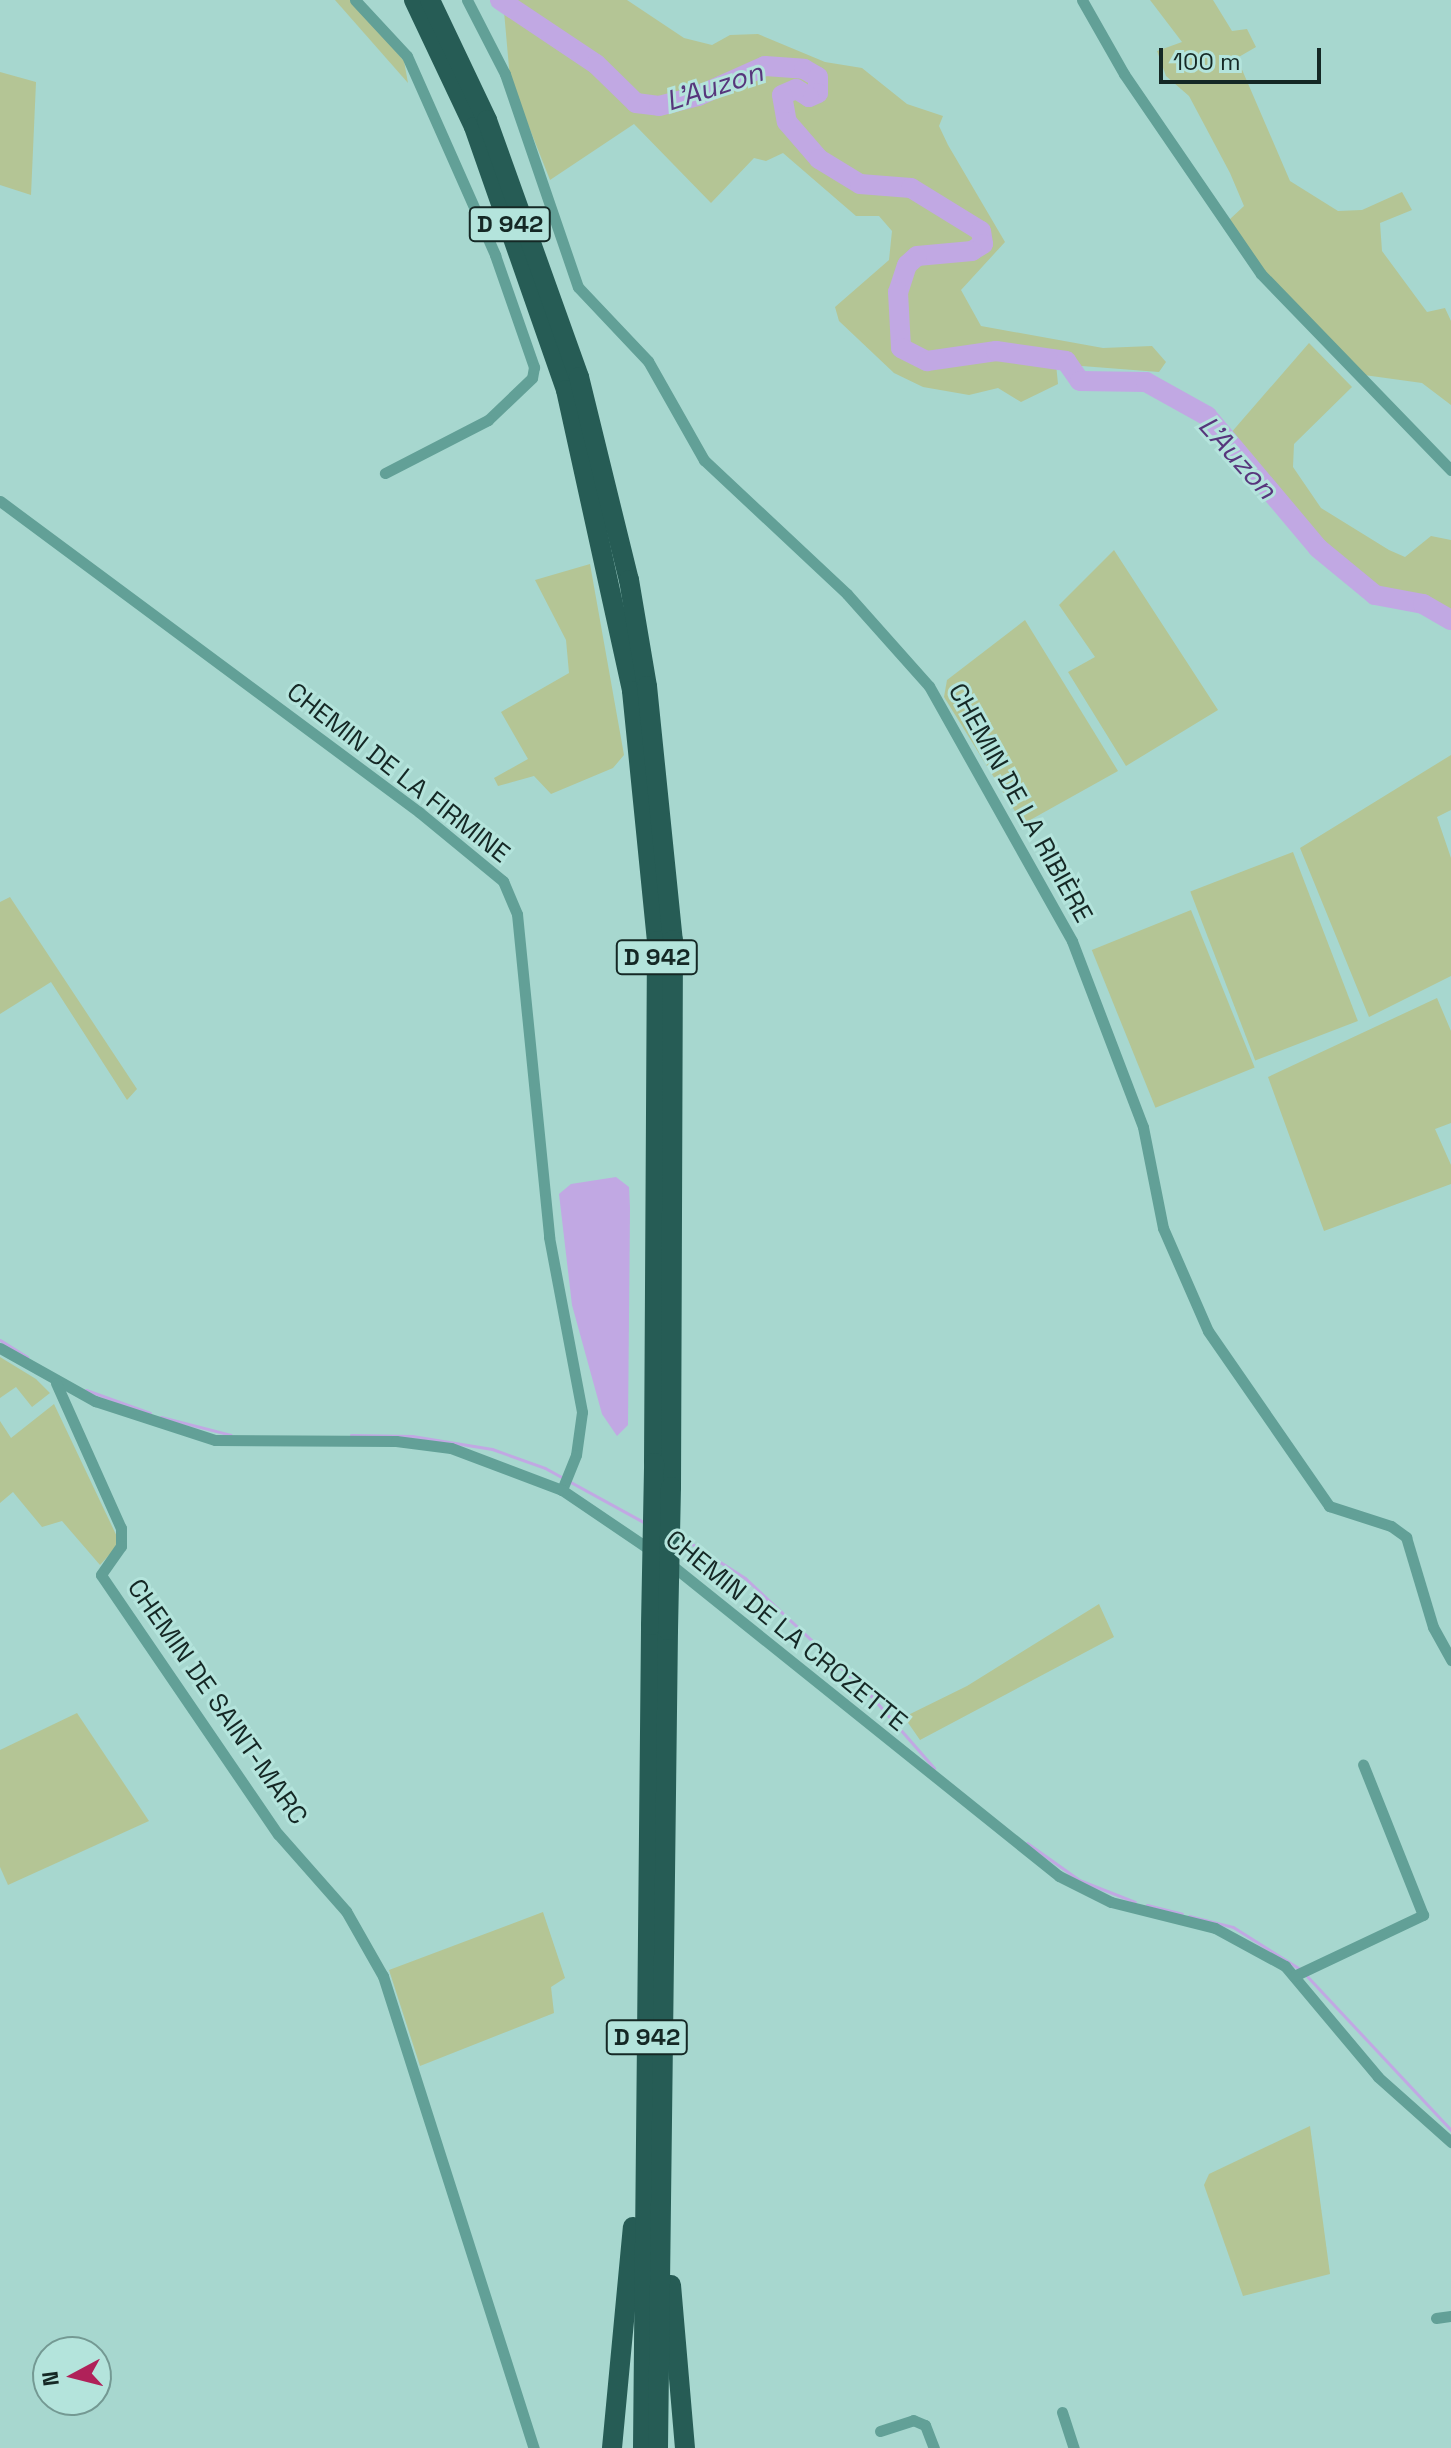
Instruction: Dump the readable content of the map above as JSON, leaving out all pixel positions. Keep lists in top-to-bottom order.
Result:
{
  "streets": {
    "highway": ["D 942"],
    "street": [
      "CHEMIN DE LA FIRMINE",
      "CHEMIN DE LA RIBIÈRE",
      "CHEMIN DE LA CROZETTE",
      "CHEMIN DE SAINT-MARC"
    ]
  },
  "crossings": [
    ["CHEMIN DE LA FIRMINE", "CHEMIN DE LA CROZETTE"],
    ["CHEMIN DE LA CROZETTE", "CHEMIN DE SAINT-MARC"]
  ],
  "water": ["L'Auzon"],
  "scale_bar": "100 m",
  "north": "left"
}
